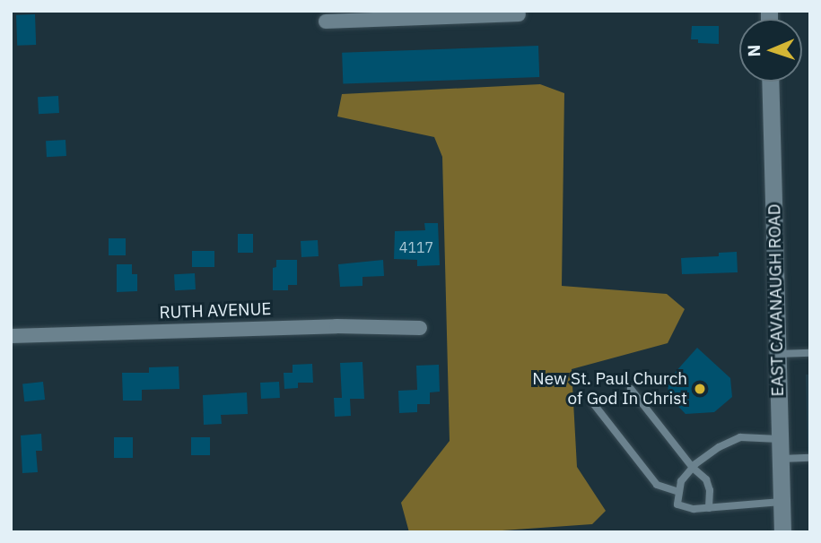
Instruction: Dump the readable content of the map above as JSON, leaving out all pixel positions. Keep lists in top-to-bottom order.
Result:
{
  "streets": {
    "street": ["EAST CAVANAUGH ROAD", "RUTH AVENUE"]
  },
  "places": ["New St. Paul Church of God In Christ"],
  "house_numbers": ["4117"],
  "north": "left"
}
